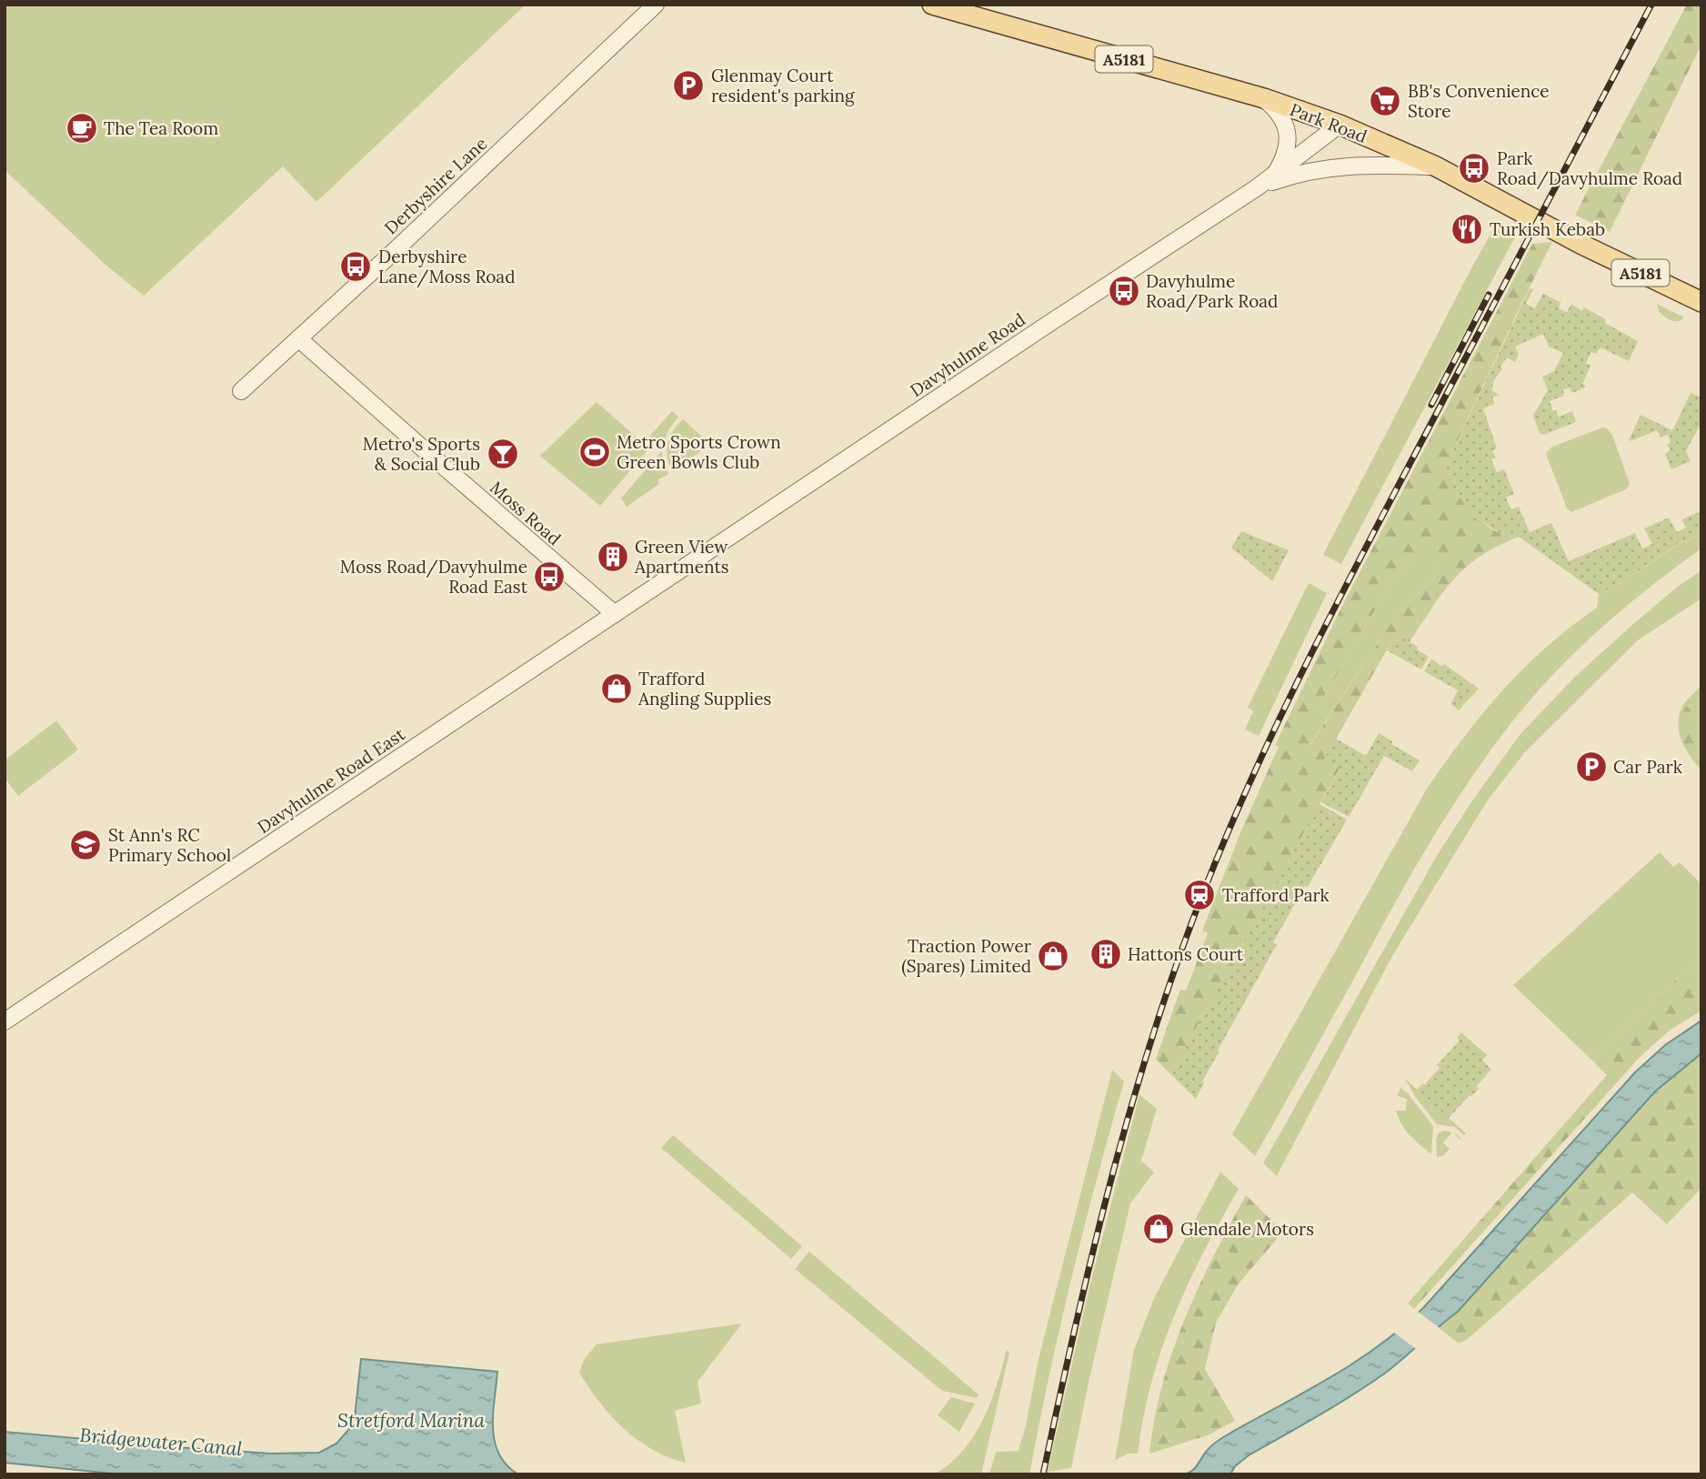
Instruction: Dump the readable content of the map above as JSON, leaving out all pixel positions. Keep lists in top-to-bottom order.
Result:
{
  "streets": {
    "main road": ["A5181", "Park Road"],
    "street": [
      "Derbyshire Lane",
      "Davyhulme Road",
      "Moss Road",
      "Davyhulme Road East"
    ]
  },
  "crossings": [
    ["Park Road", "Davyhulme Road"],
    ["Derbyshire Lane", "Moss Road"],
    ["Davyhulme Road", "Moss Road"],
    ["Davyhulme Road", "Davyhulme Road East"],
    ["Moss Road", "Davyhulme Road East"]
  ],
  "water": ["Stretford Marina", "Bridgewater Canal"],
  "places": {
    "parking": ["Glenmay Court resident's parking", "Car Park"],
    "supermarket": ["BB's Convenience Store"],
    "cafe": ["The Tea Room"],
    "bus stop": [
      "Park Road/Davyhulme Road",
      "Derbyshire Lane/Moss Road",
      "Davyhulme Road/Park Road",
      "Moss Road/Davyhulme Road East"
    ],
    "restaurant": ["Turkish Kebab"],
    "sports": ["Metro Sports Crown Green Bowls Club"],
    "bar": ["Metro's Sports & Social Club"],
    "building": ["Green View Apartments", "Hattons Court"],
    "shop": ["Trafford Angling Supplies", "Traction Power (Spares) Limited", "Glendale Motors"],
    "school or university": ["St Ann's RC Primary School"],
    "station": ["Trafford Park"]
  }
}
